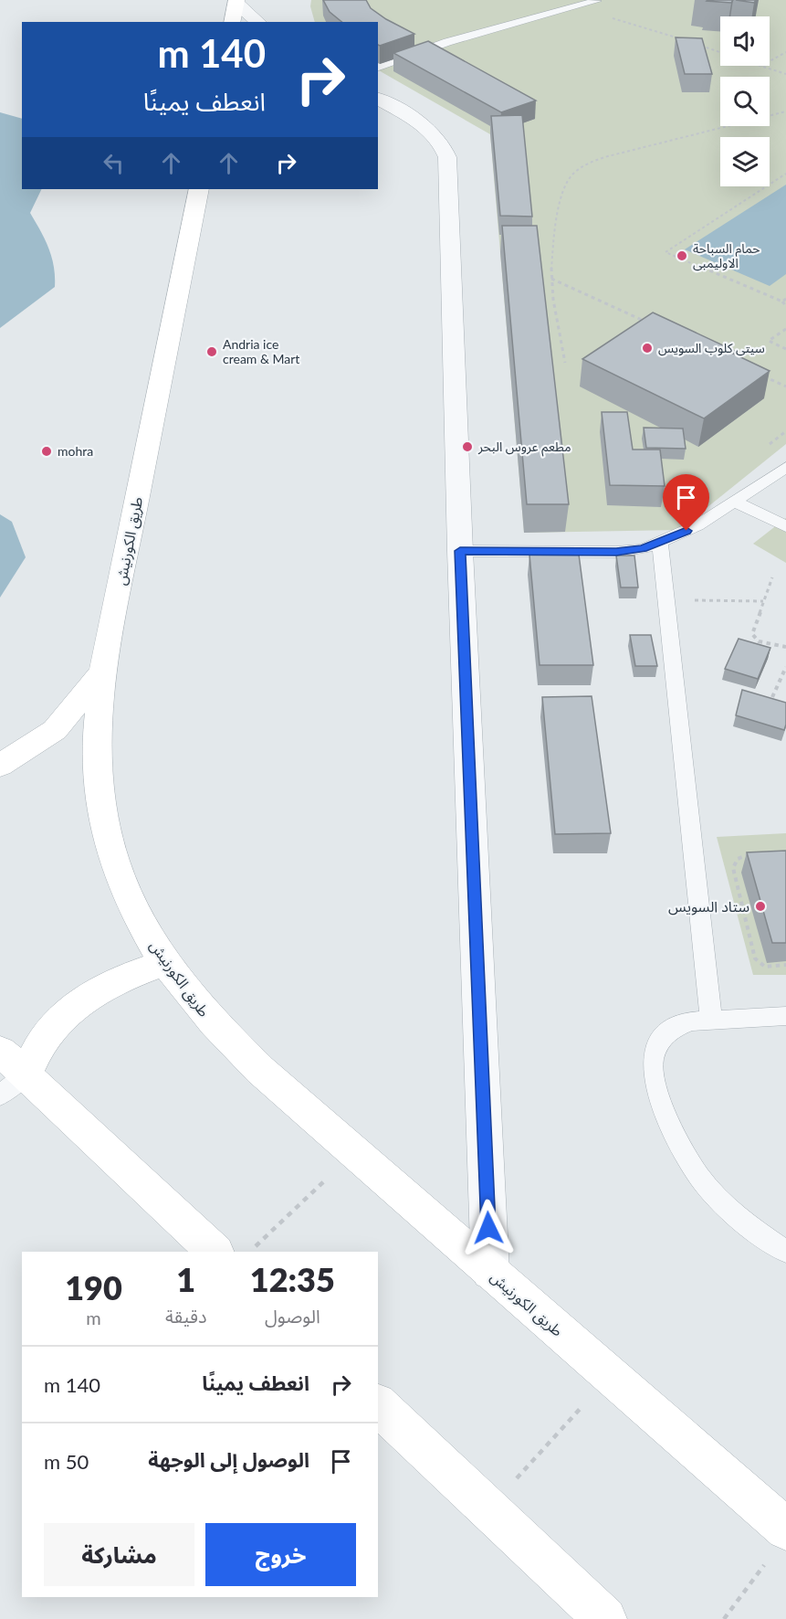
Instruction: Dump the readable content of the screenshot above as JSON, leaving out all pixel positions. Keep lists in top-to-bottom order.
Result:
{
  "streets": {
    "main road": ["طريق الكورنيش"]
  },
  "places": [
    "حمام السباحة الاوليمبى",
    "سيتى كلوب السويس",
    "Andria ice cream & Mart",
    "مطعم عروس البحر",
    "mohra",
    "ستاد السويس"
  ],
  "page": {
    "turn": ["140 m", "انعطف يمينًا"],
    "eta": [
      "12:35",
      "الوصول",
      "1",
      "دقيقة",
      "190",
      "m"
    ],
    "list": [
      {
        "name": "انعطف يمينًا",
        "value": "140 m"
      },
      {
        "name": "الوصول إلى الوجهة",
        "value": "50 m"
      }
    ],
    "buttons": ["خروج", "مشاركة"]
  }
}
